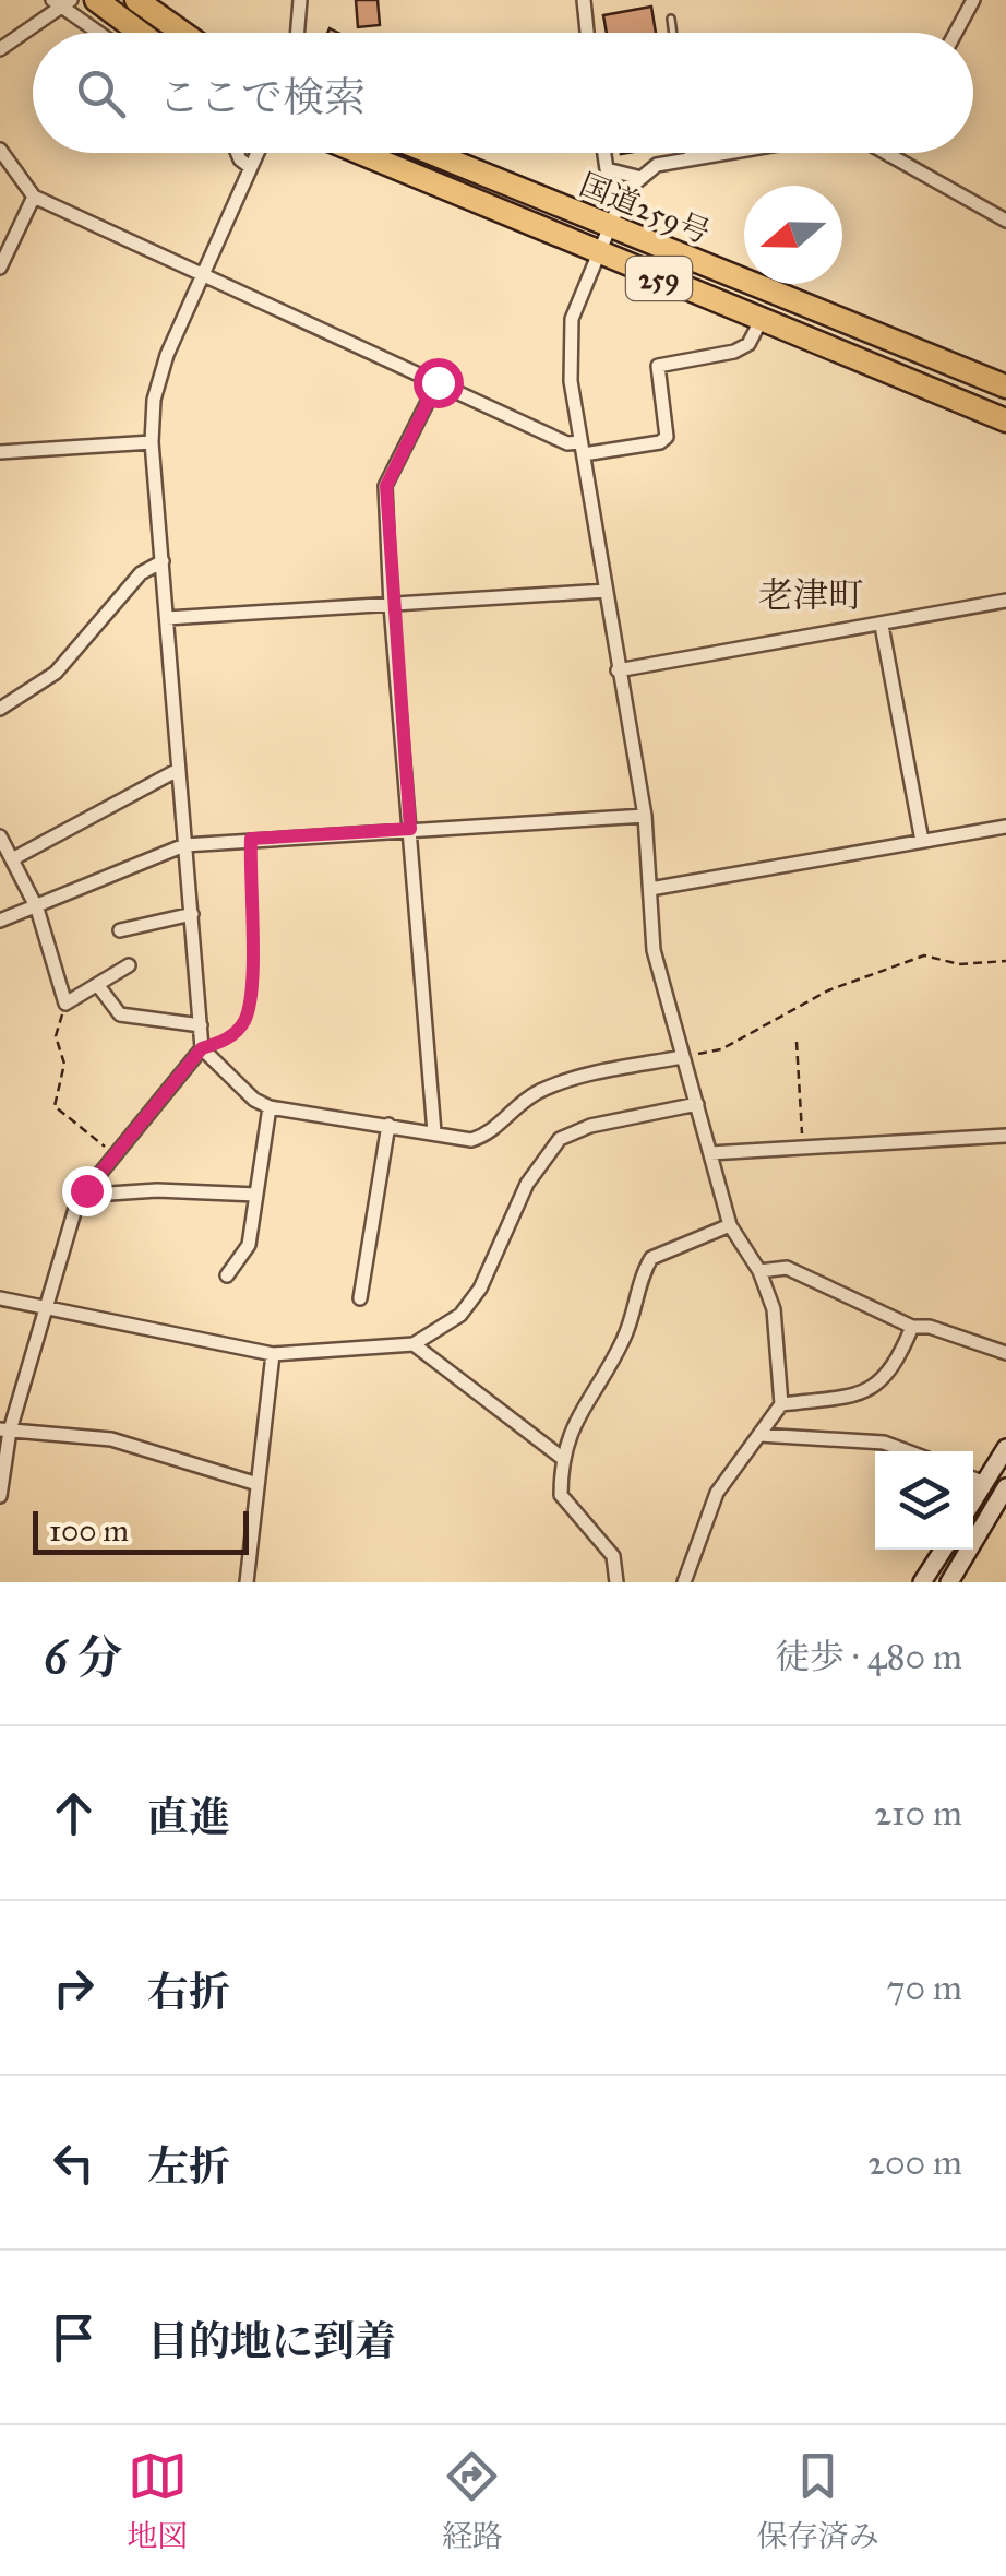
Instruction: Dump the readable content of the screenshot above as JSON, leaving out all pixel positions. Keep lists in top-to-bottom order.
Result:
{
  "streets": {
    "highway": ["国道259号", "259"]
  },
  "districts": ["老津町"],
  "scale_bar": "100 m",
  "north": "left",
  "page": {
    "search": "ここで検索",
    "scale": "100 m",
    "heading": ["6 分", "徒歩 · 480 m"],
    "list": [
      ["直進", "210 m"],
      ["右折", "70 m"],
      ["左折", "200 m"],
      "目的地に到着"
    ],
    "nav": ["地図", "経路", "保存済み"]
  }
}
